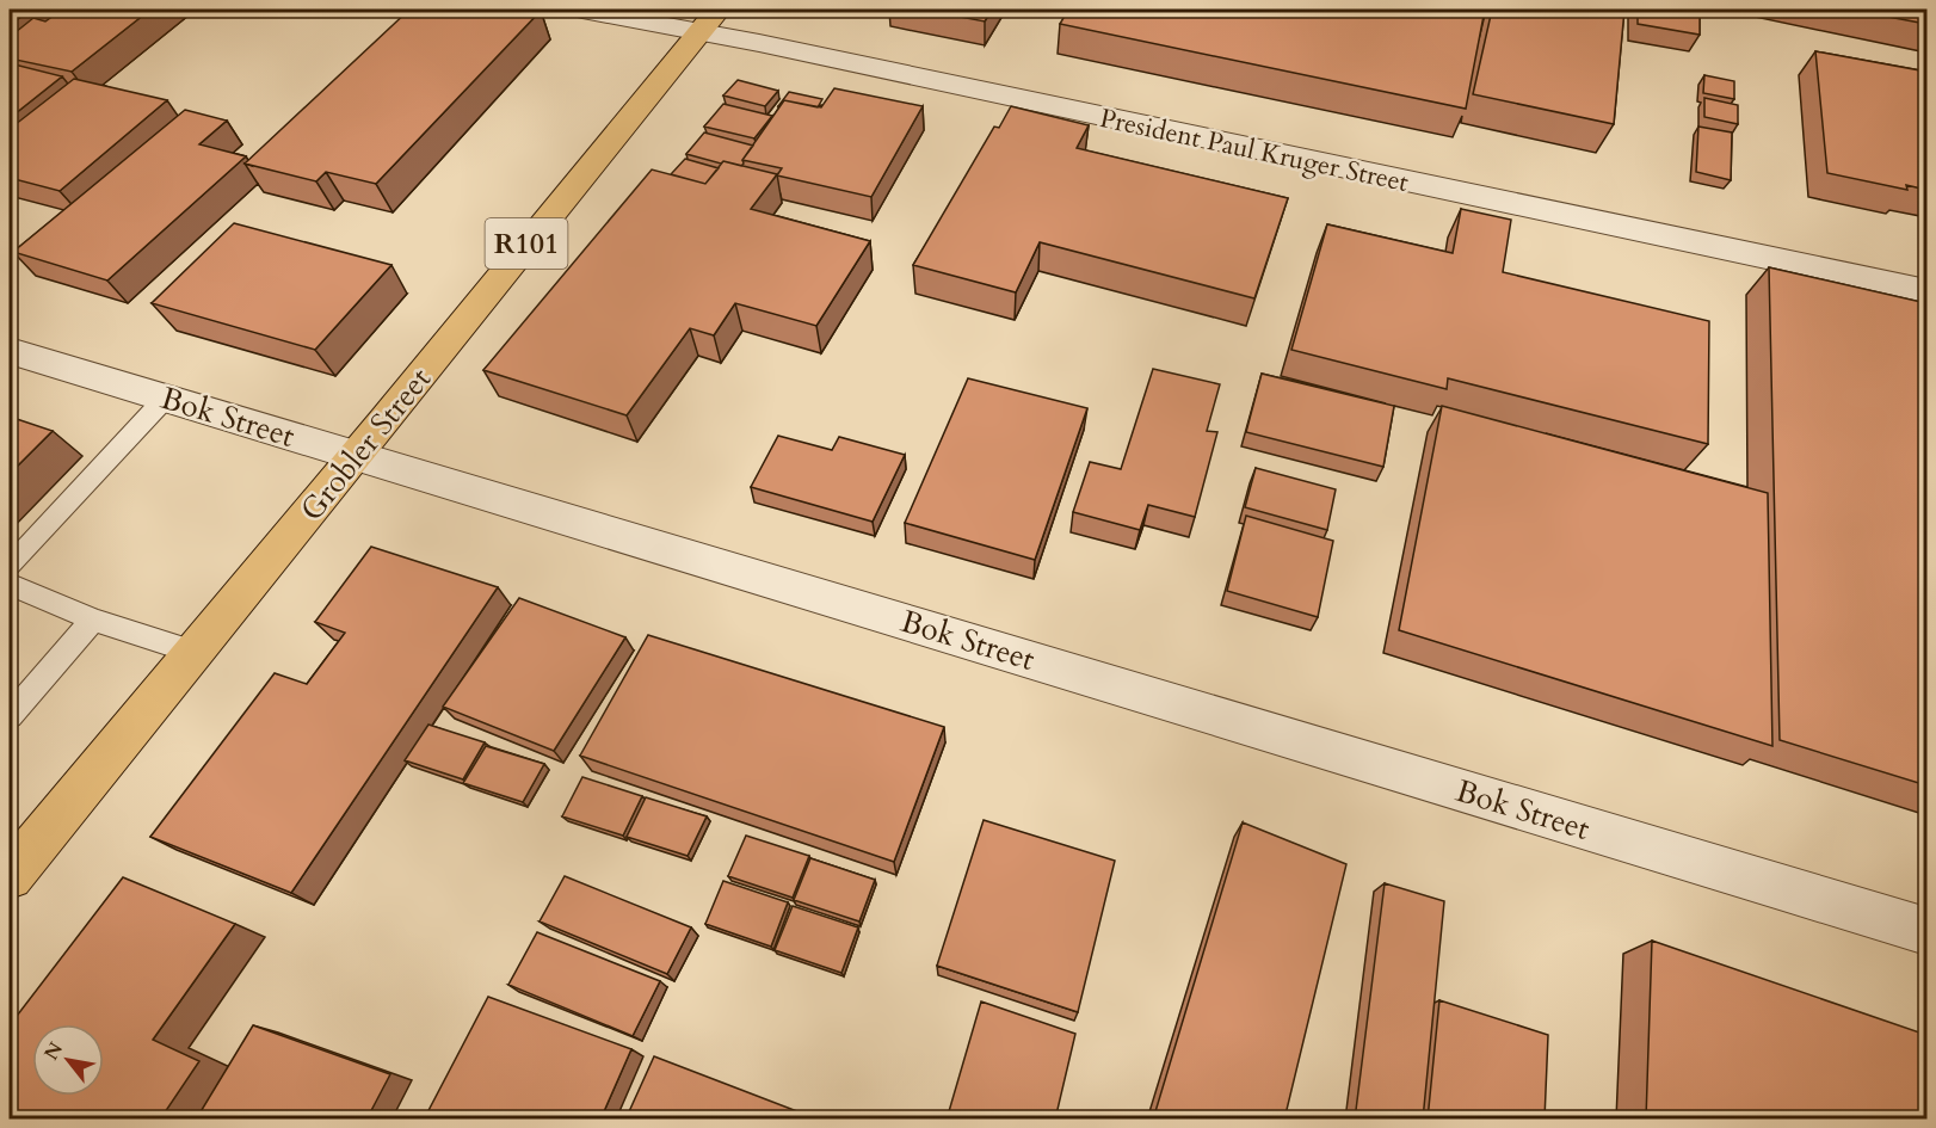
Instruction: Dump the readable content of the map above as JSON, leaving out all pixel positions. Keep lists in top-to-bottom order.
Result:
{
  "streets": {
    "main road": ["R101", "Grobler Street"],
    "street": ["President Paul Kruger Street", "Bok Street"]
  },
  "crossings": [
    ["President Paul Kruger Street", "Grobler Street"],
    ["Bok Street", "Grobler Street"]
  ],
  "north": "top left"
}
